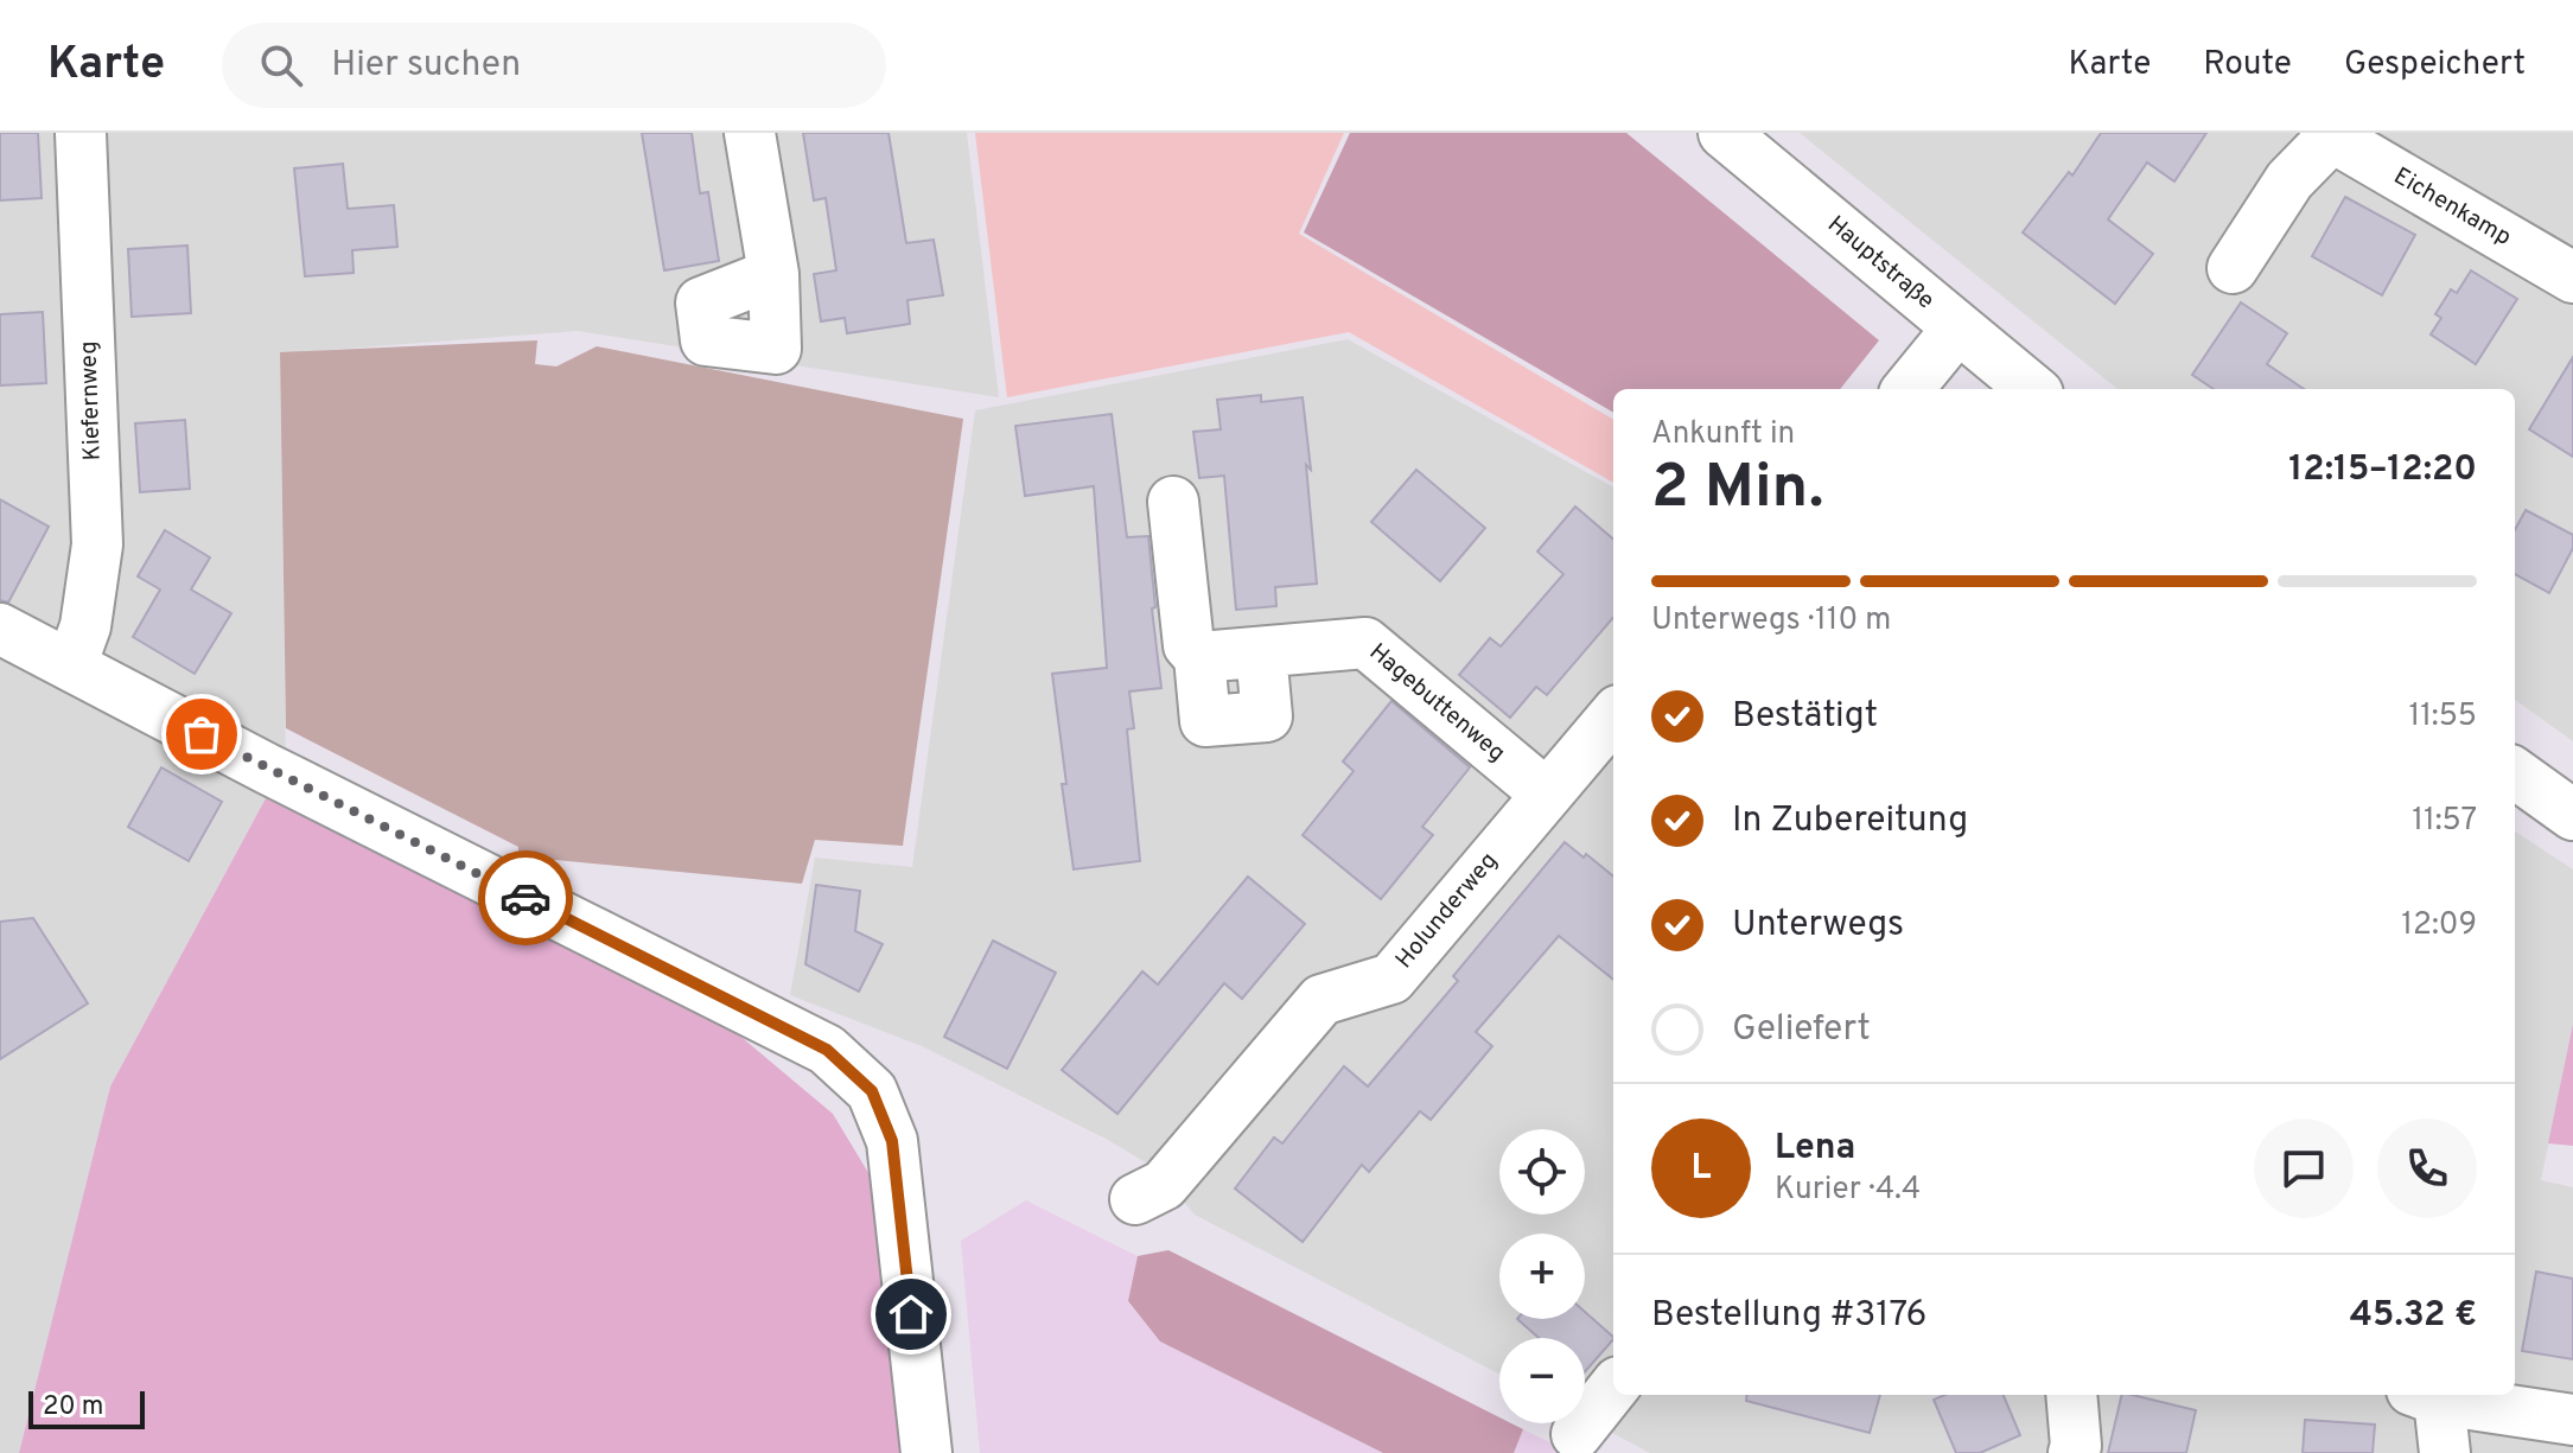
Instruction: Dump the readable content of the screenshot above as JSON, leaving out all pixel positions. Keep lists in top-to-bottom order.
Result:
{
  "streets": {
    "street": [
      "Eichenkamp",
      "Hauptstraße",
      "Kiefernweg",
      "Hagebuttenweg",
      "Holunderweg"
    ]
  },
  "crossings": [
    ["Hagebuttenweg", "Holunderweg"]
  ],
  "scale_bar": "20 m",
  "page": {
    "header": "Karte",
    "search": "Hier suchen",
    "nav": ["Karte", "Route", "Gespeichert"],
    "heading": ["2 Min.", "Ankunft in", "12:15–12:20"],
    "panel": [
      "Lena",
      "Kurier · 4.4",
      "Bestellung #3176",
      "45.32 €"
    ],
    "bar": "Unterwegs · 110 m",
    "list": [
      ["Bestätigt", "11:55"],
      ["In Zubereitung", "11:57"],
      ["Unterwegs", "12:09"],
      "Geliefert"
    ],
    "round": "L",
    "map_buttons": ["+", "−"],
    "scale": "20 m"
  }
}
